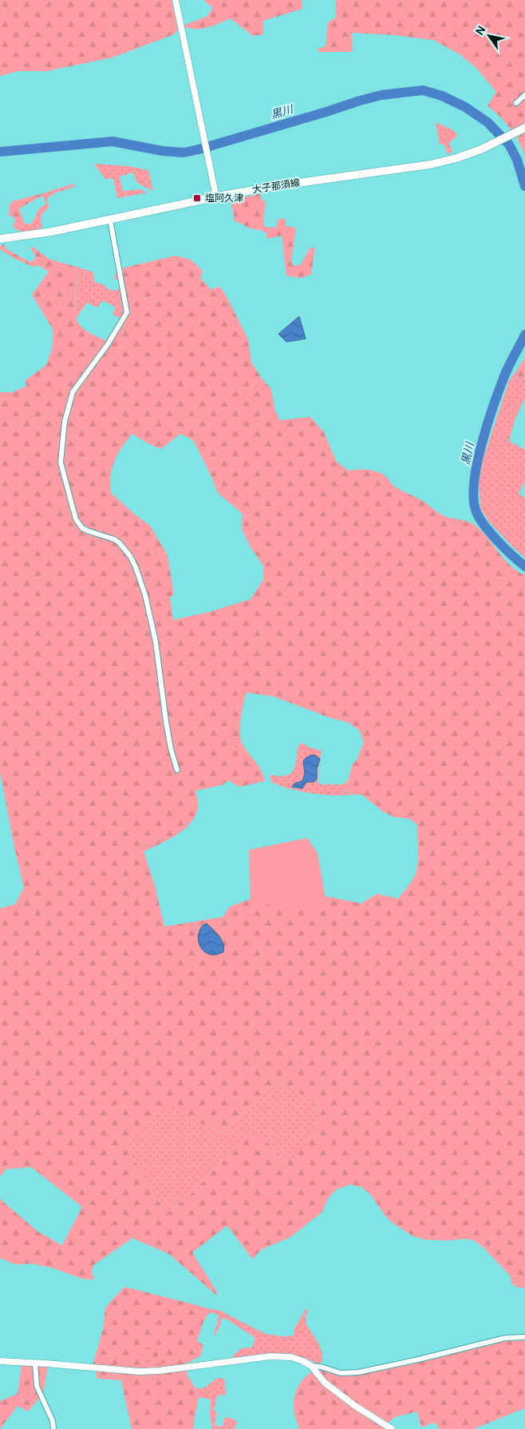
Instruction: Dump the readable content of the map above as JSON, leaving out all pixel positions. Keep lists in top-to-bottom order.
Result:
{
  "streets": {
    "main road": ["大子那須線"]
  },
  "water": ["黒川"],
  "places": {
    "transit": ["塩阿久津"]
  },
  "north": "top left"
}
